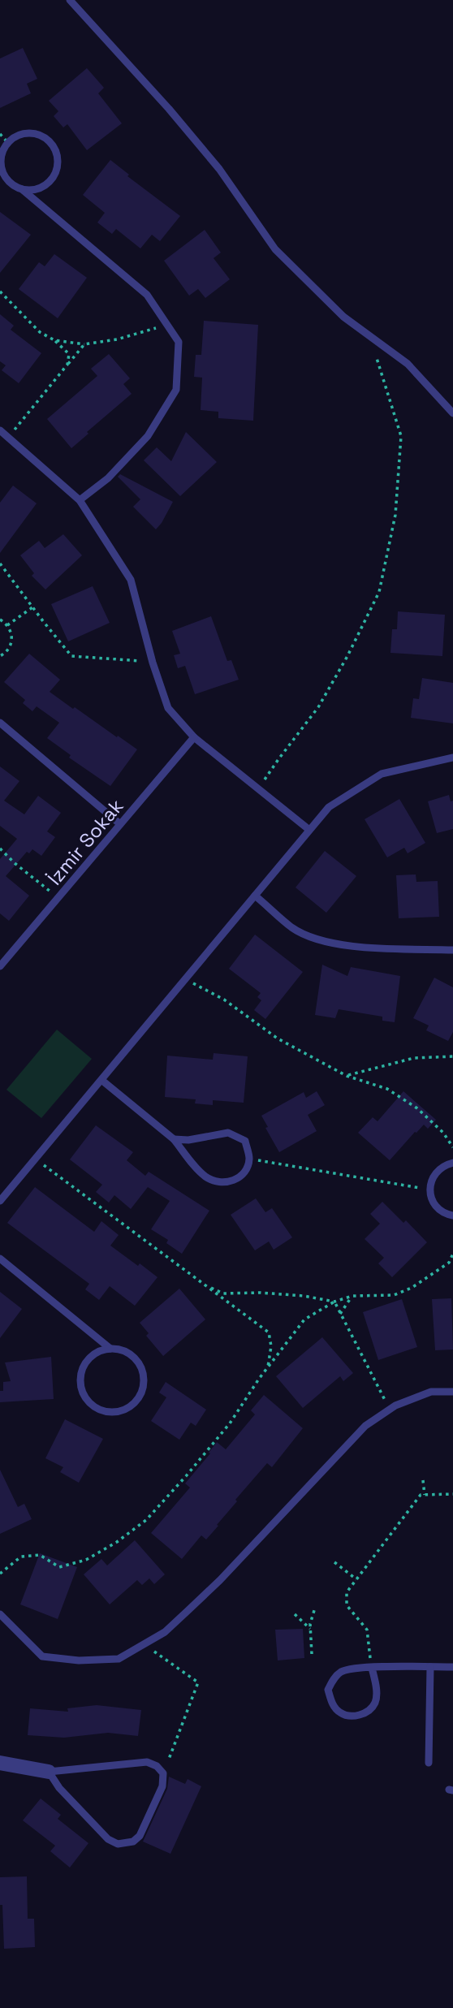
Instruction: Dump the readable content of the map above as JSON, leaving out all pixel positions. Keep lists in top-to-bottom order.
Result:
{
  "streets": {
    "lane": ["İzmir Sokak"]
  }
}
